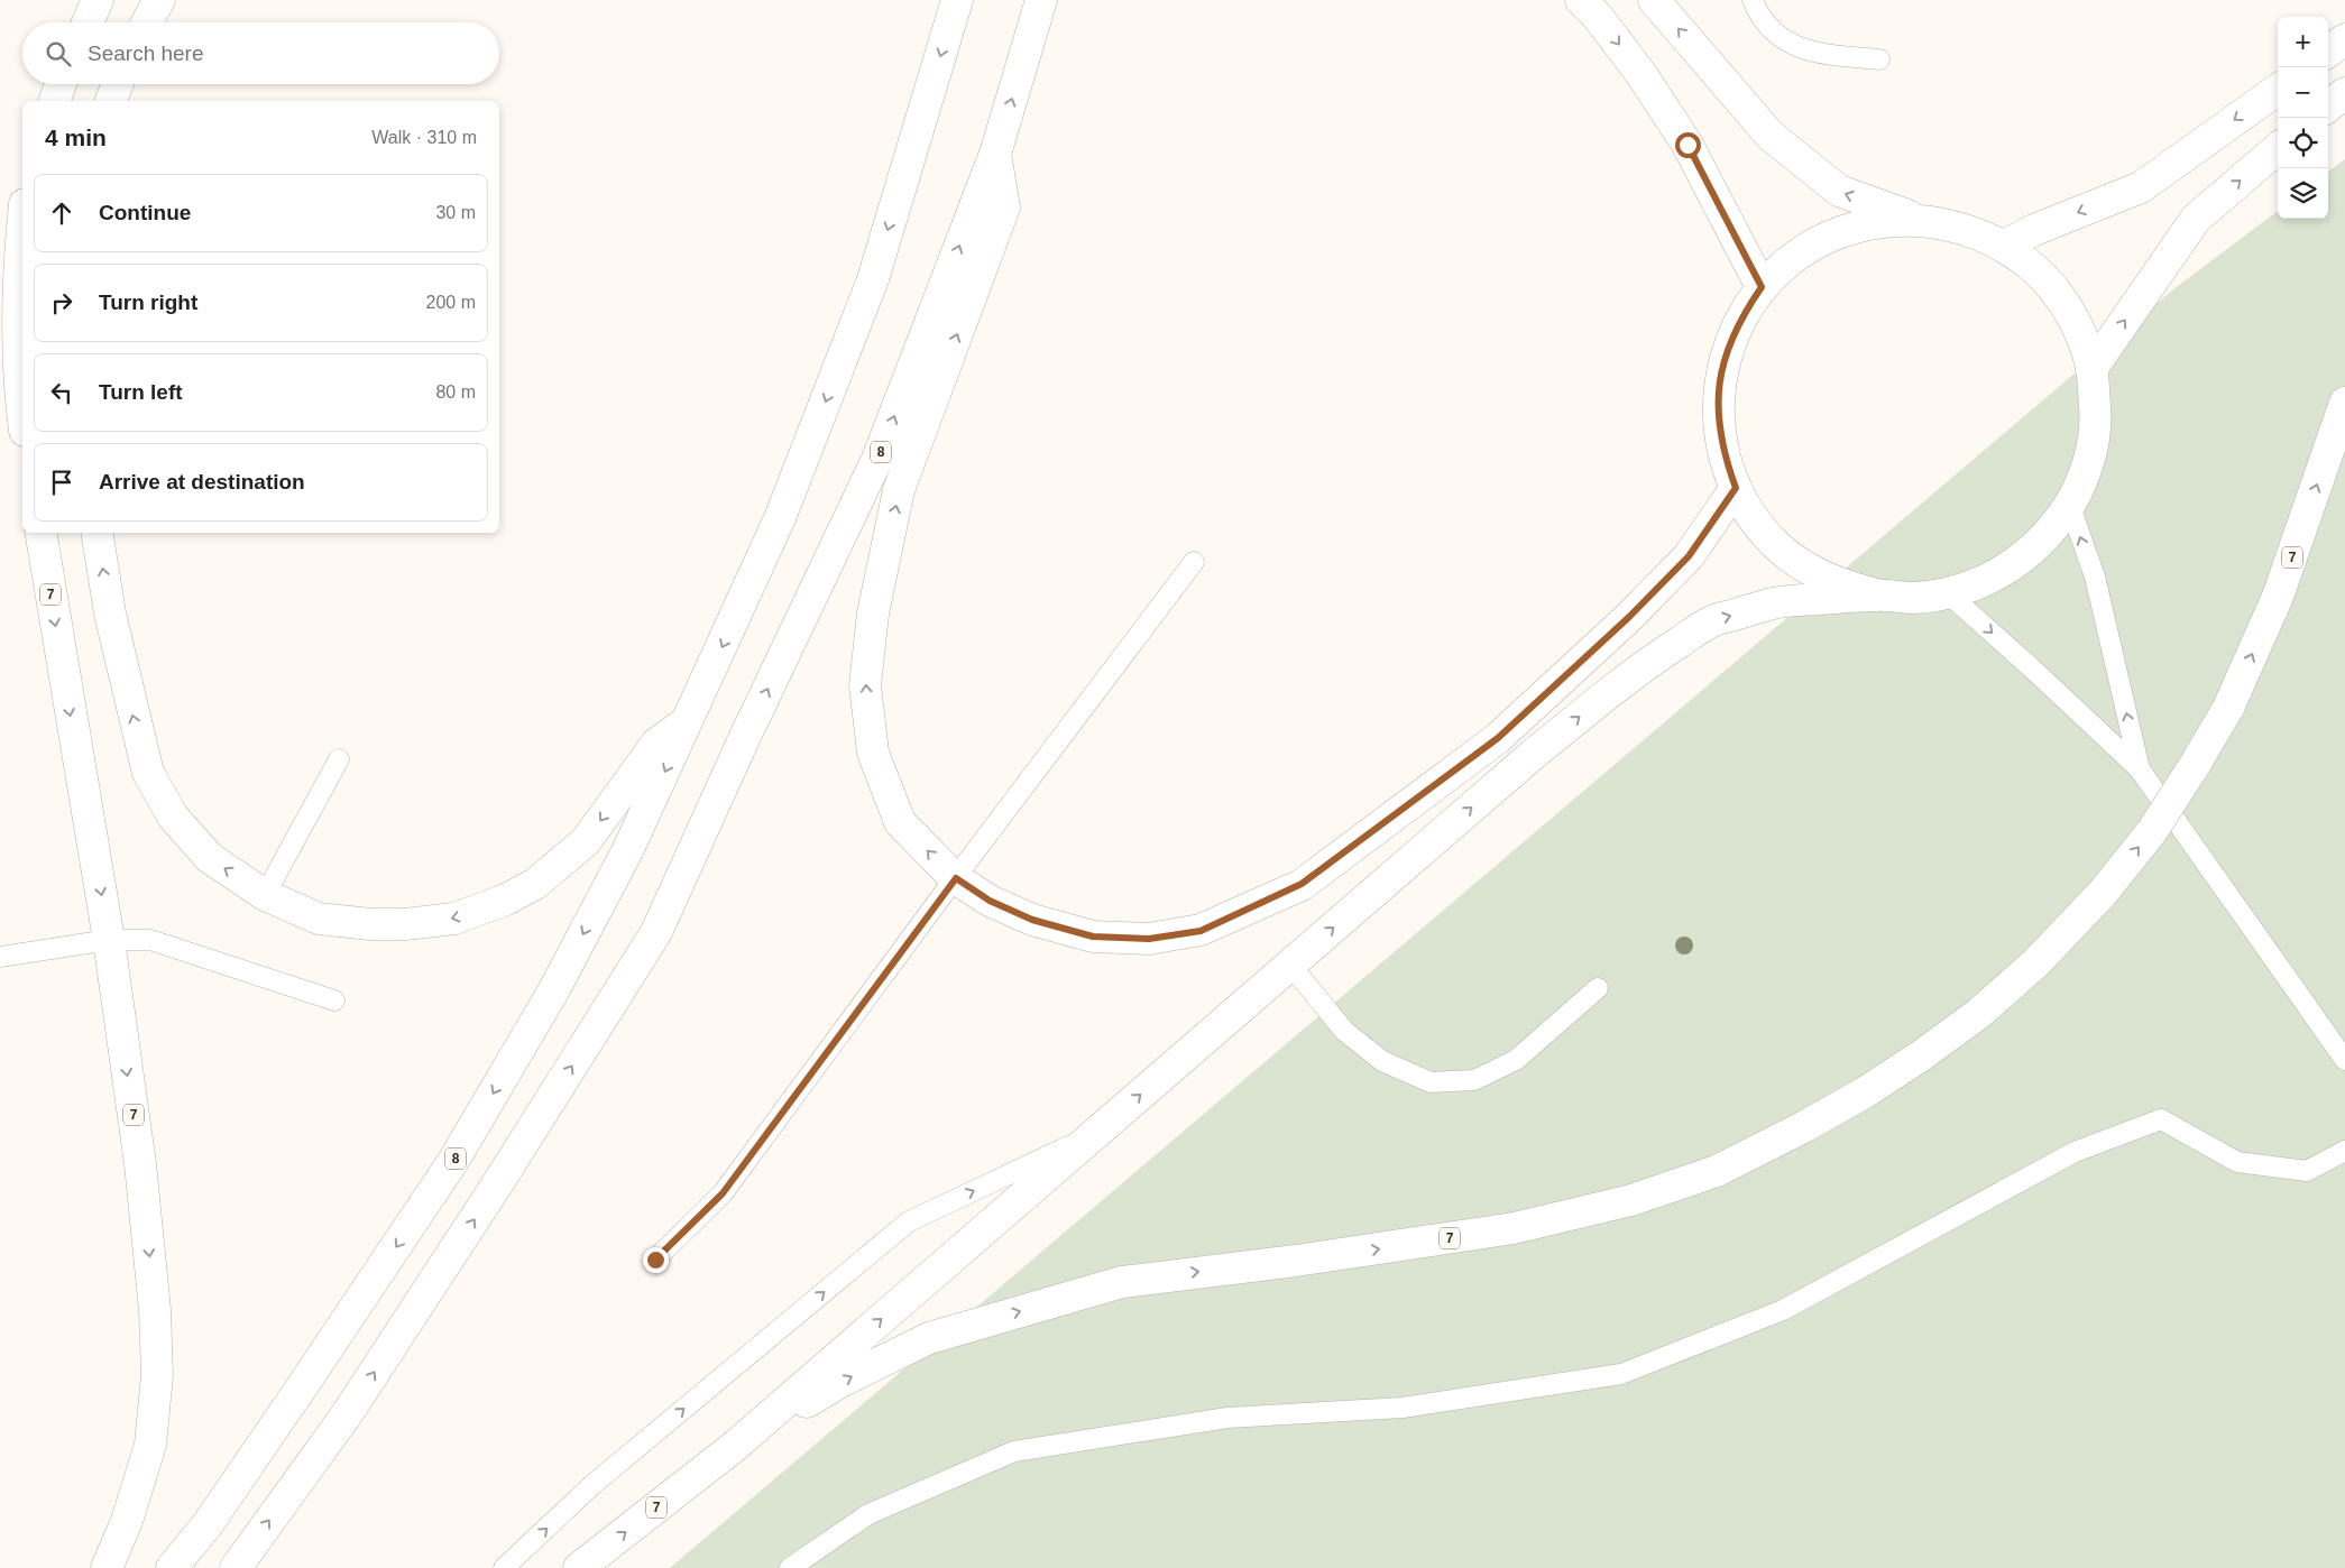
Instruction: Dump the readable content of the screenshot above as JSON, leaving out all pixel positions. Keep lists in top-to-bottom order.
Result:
{
  "streets": {
    "main road": ["8", "7"]
  },
  "page": {
    "map_buttons": ["+", "−"],
    "search": "Search here",
    "heading": ["4 min", "Walk · 310 m"],
    "list": [
      ["Continue", "30 m"],
      ["Turn right", "200 m"],
      ["Turn left", "80 m"],
      "Arrive at destination"
    ]
  }
}
